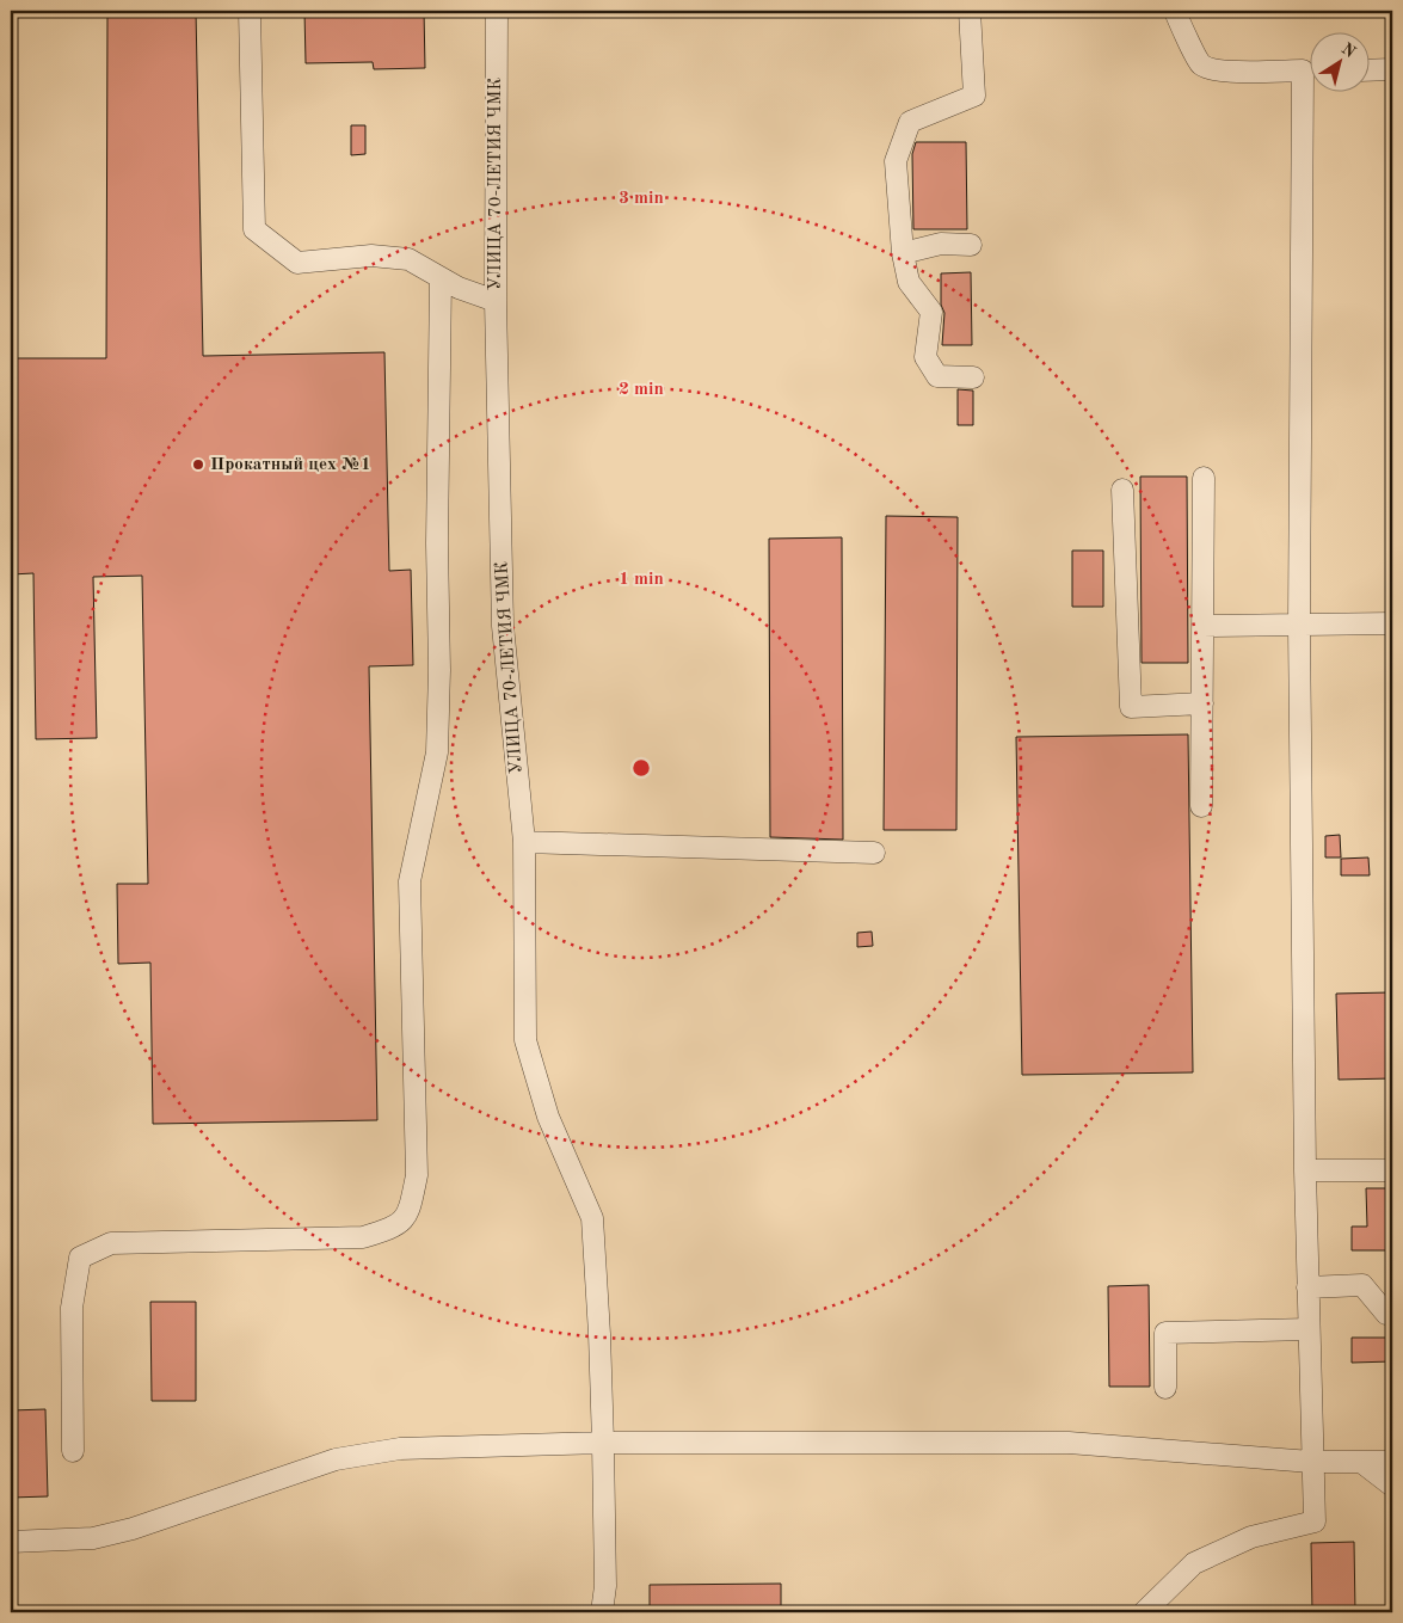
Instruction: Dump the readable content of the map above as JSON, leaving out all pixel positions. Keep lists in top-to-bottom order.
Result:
{
  "streets": {
    "street": ["УЛИЦА 70-ЛЕТИЯ ЧМК"]
  },
  "places": ["Прокатный цех №1"],
  "north": "top right",
  "rings": ["3 min", "2 min", "1 min"]
}
